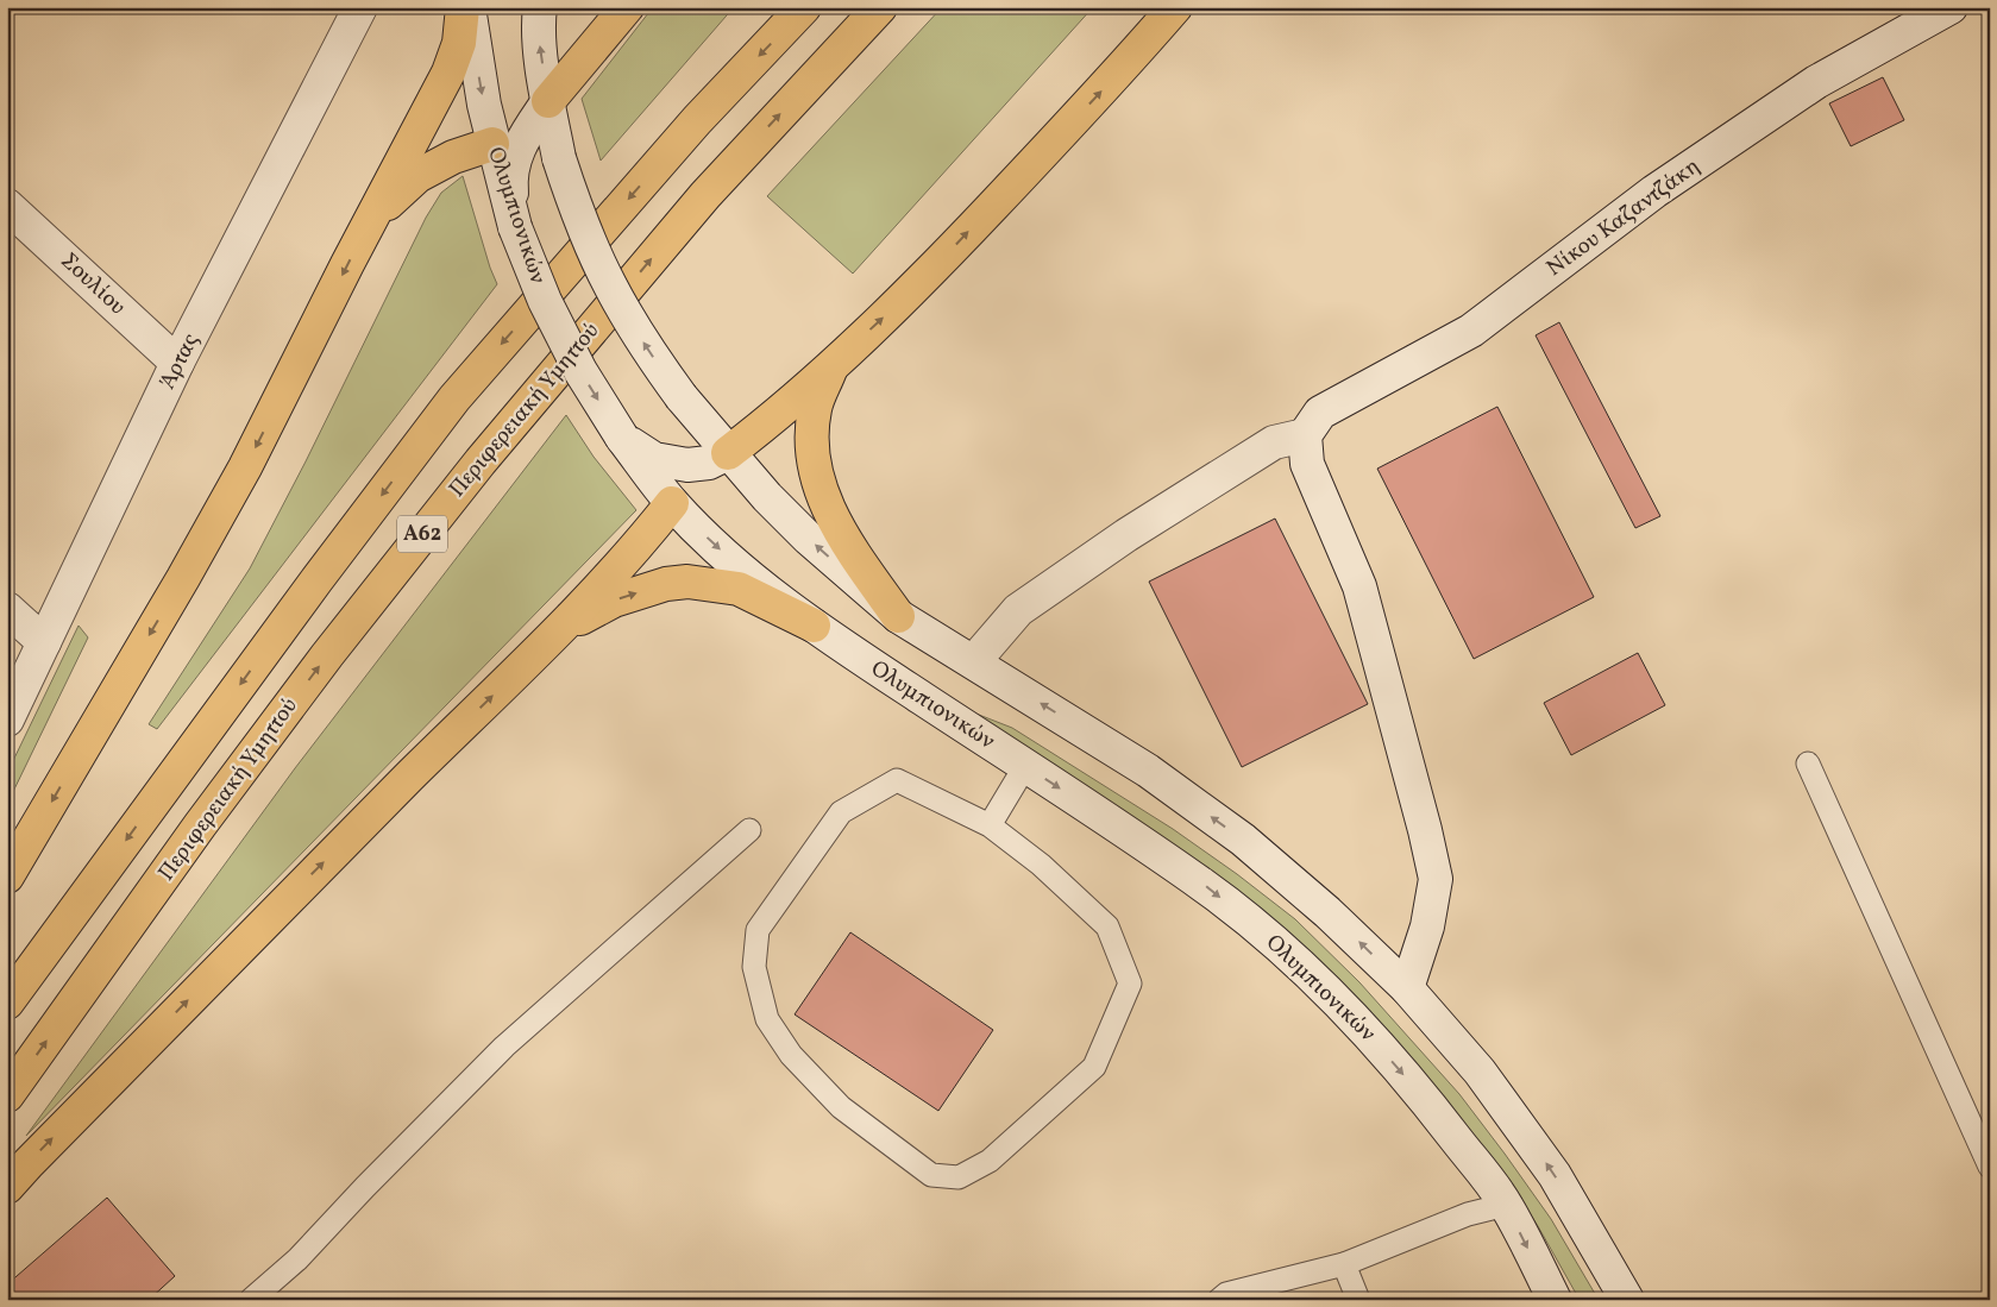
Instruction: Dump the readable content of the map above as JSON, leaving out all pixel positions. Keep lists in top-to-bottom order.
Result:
{
  "streets": {
    "highway": ["Περιφερειακή Υμηττού", "Α62"],
    "main road": [
      "Ολυμπιονικών",
      "Νίκου Καζαντζάκη",
      "Σουλίου",
      "Άρτας"
    ]
  },
  "crossings": [
    ["Σουλίου", "Άρτας"]
  ]
}
